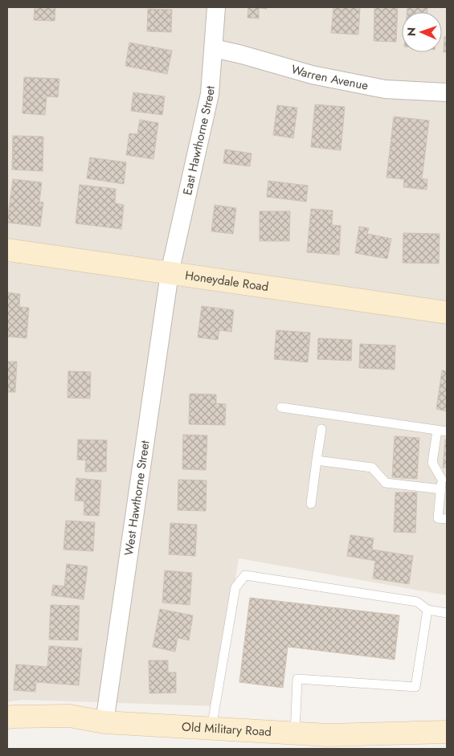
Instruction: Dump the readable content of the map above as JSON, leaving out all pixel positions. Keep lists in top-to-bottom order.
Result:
{
  "streets": {
    "street": [
      "Warren Avenue",
      "East Hawthorne Street",
      "Honeydale Road",
      "West Hawthorne Street",
      "Old Military Road"
    ]
  },
  "crossings": [
    ["Warren Avenue", "East Hawthorne Street"],
    ["East Hawthorne Street", "Honeydale Road"],
    ["East Hawthorne Street", "West Hawthorne Street"],
    ["Honeydale Road", "West Hawthorne Street"],
    ["West Hawthorne Street", "Old Military Road"]
  ],
  "north": "left"
}
